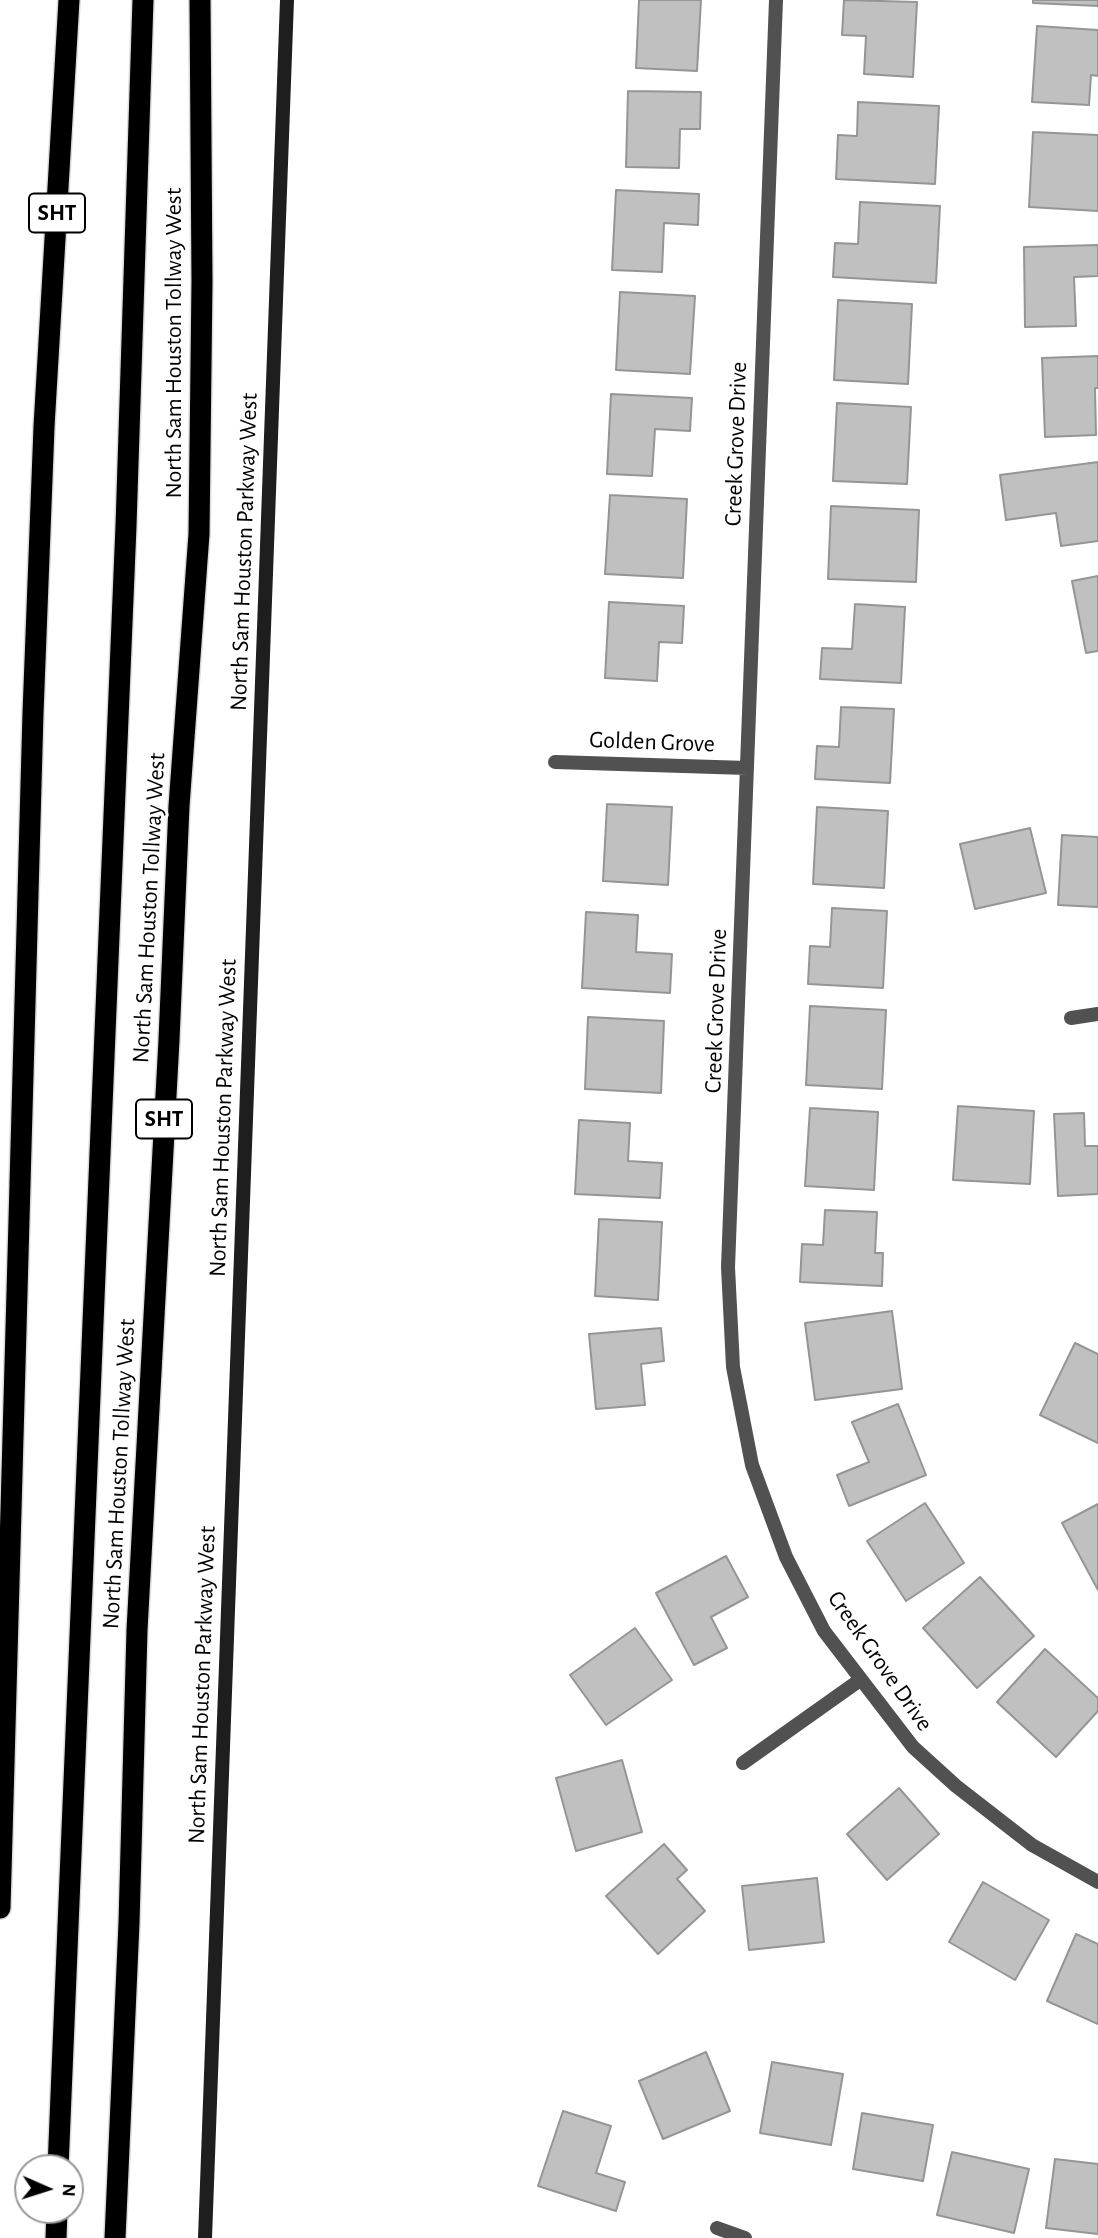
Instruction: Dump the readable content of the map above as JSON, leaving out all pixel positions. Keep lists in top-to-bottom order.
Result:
{
  "streets": {
    "highway": ["SHT", "North Sam Houston Tollway West"],
    "main road": ["North Sam Houston Parkway West"],
    "street": ["Creek Grove Drive", "Golden Grove"]
  },
  "crossings": [
    ["Creek Grove Drive", "Golden Grove"]
  ],
  "north": "right"
}
